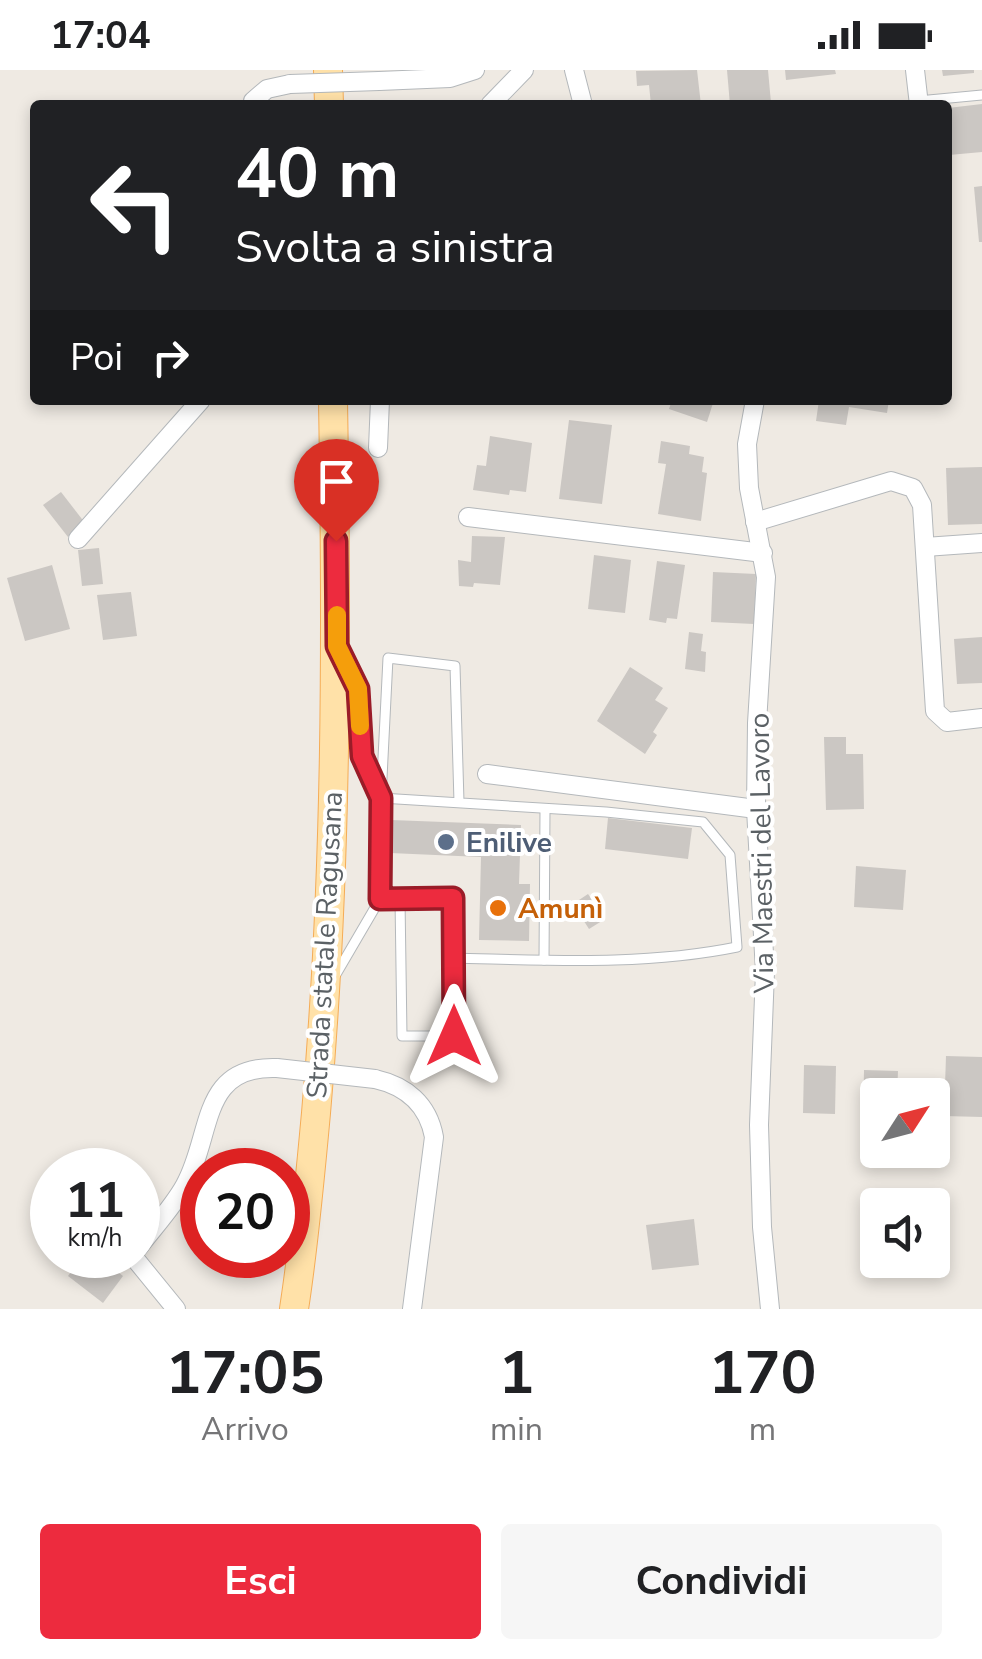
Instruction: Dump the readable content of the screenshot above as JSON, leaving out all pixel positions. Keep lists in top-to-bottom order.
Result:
{
  "streets": {
    "main road": ["Strada statale Ragusana"],
    "street": ["Via Maestri del Lavoro"]
  },
  "places": ["Enilive", "Amunì"],
  "north": "top right",
  "page": {
    "status": "17:04",
    "turn": ["40 m", "Svolta a sinistra"],
    "then": "Poi",
    "speed": "11 km/h",
    "limit": "20",
    "eta": [
      "17:05",
      "Arrivo",
      "1",
      "min",
      "170",
      "m"
    ],
    "buttons": ["Esci", "Condividi"]
  }
}
